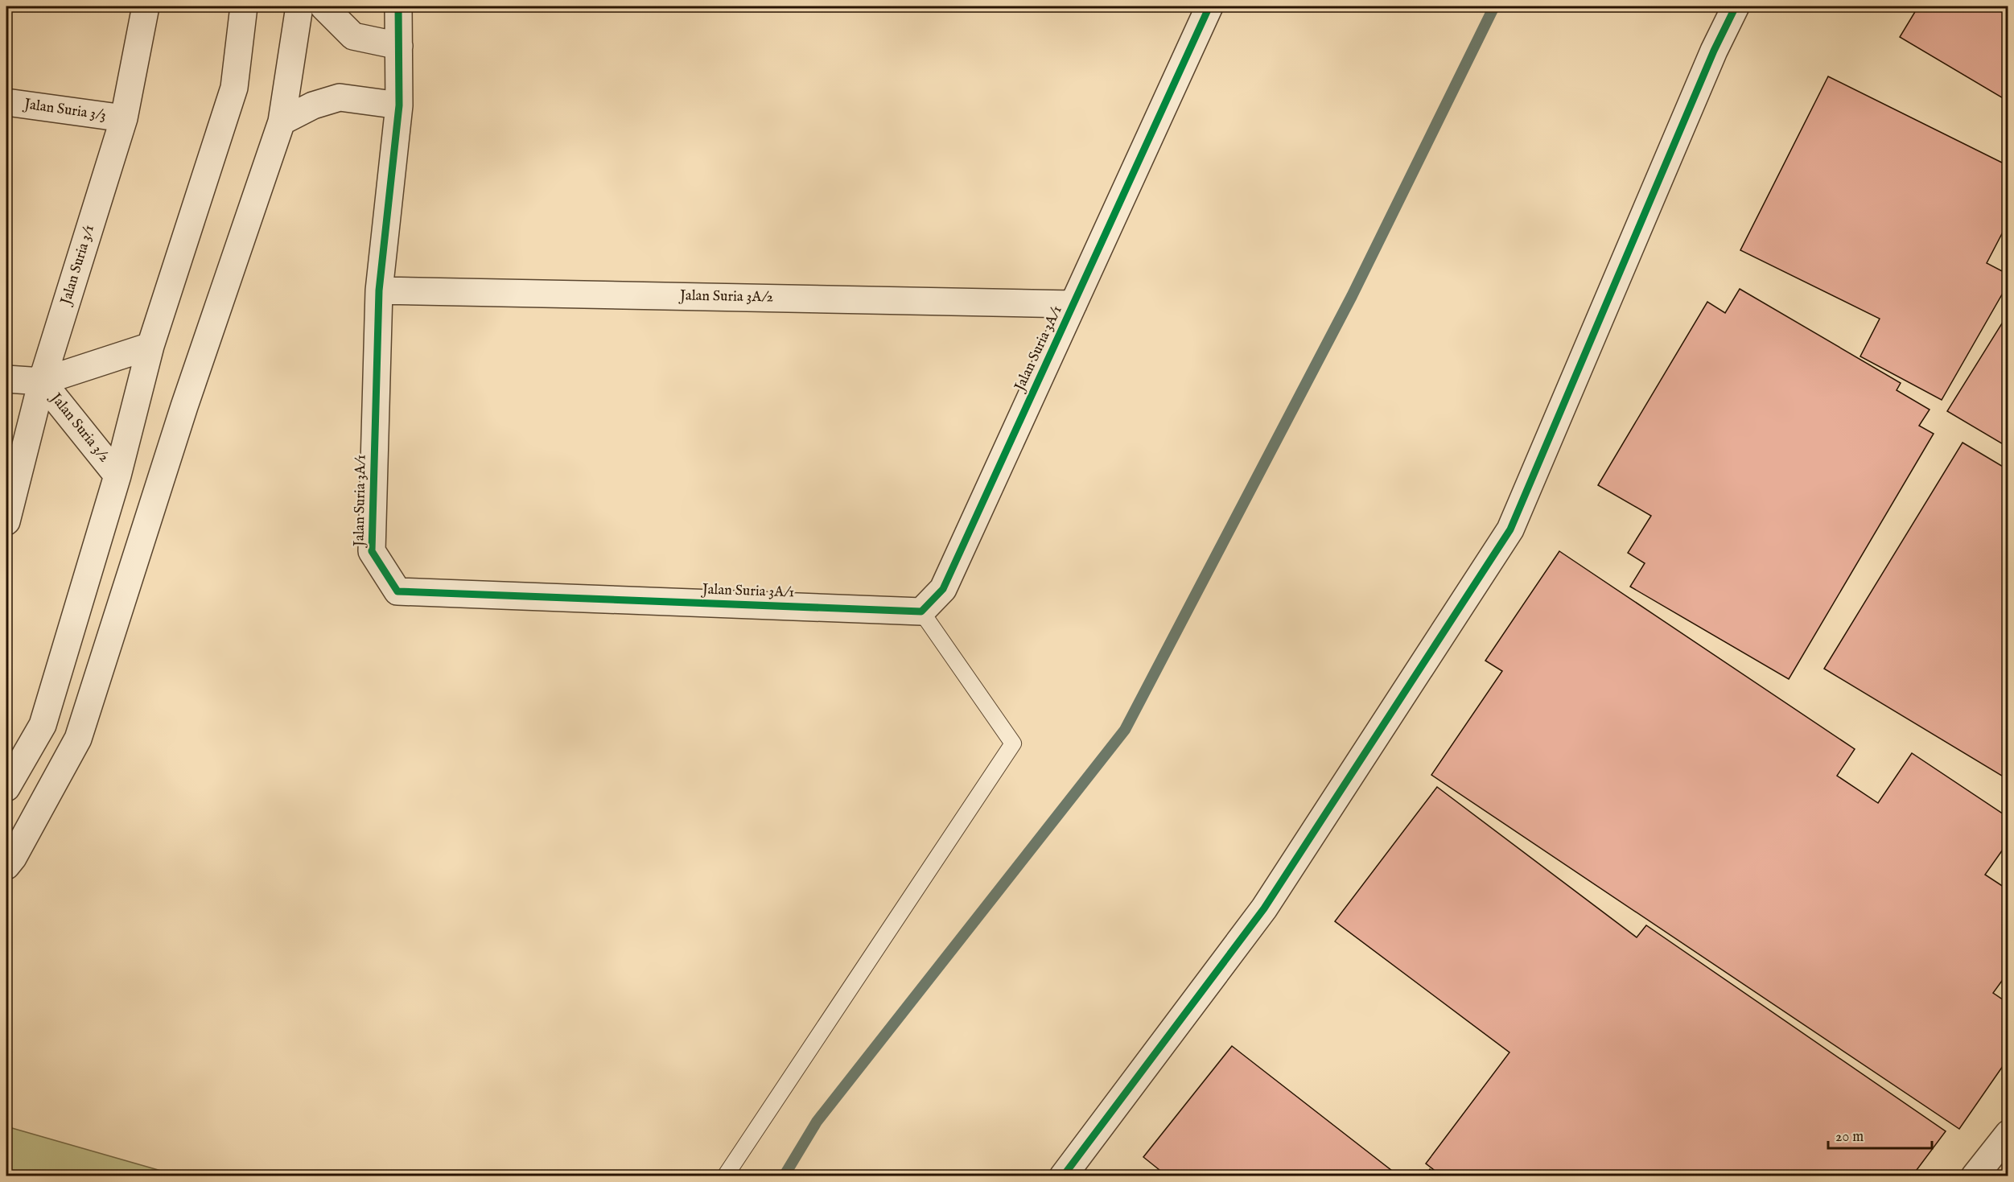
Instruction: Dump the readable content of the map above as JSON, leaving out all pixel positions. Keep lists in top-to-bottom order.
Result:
{
  "streets": {
    "street": [
      "Jalan Suria 3/3",
      "Jalan Suria 3/1",
      "Jalan Suria 3A/2",
      "Jalan Suria 3A/1",
      "Jalan Suria 3/2"
    ]
  },
  "crossings": [
    ["Jalan Suria 3/3", "Jalan Suria 3/1"],
    ["Jalan Suria 3/1", "Jalan Suria 3/2"],
    ["Jalan Suria 3A/2", "Jalan Suria 3A/1"]
  ],
  "scale_bar": "20 m"
}
